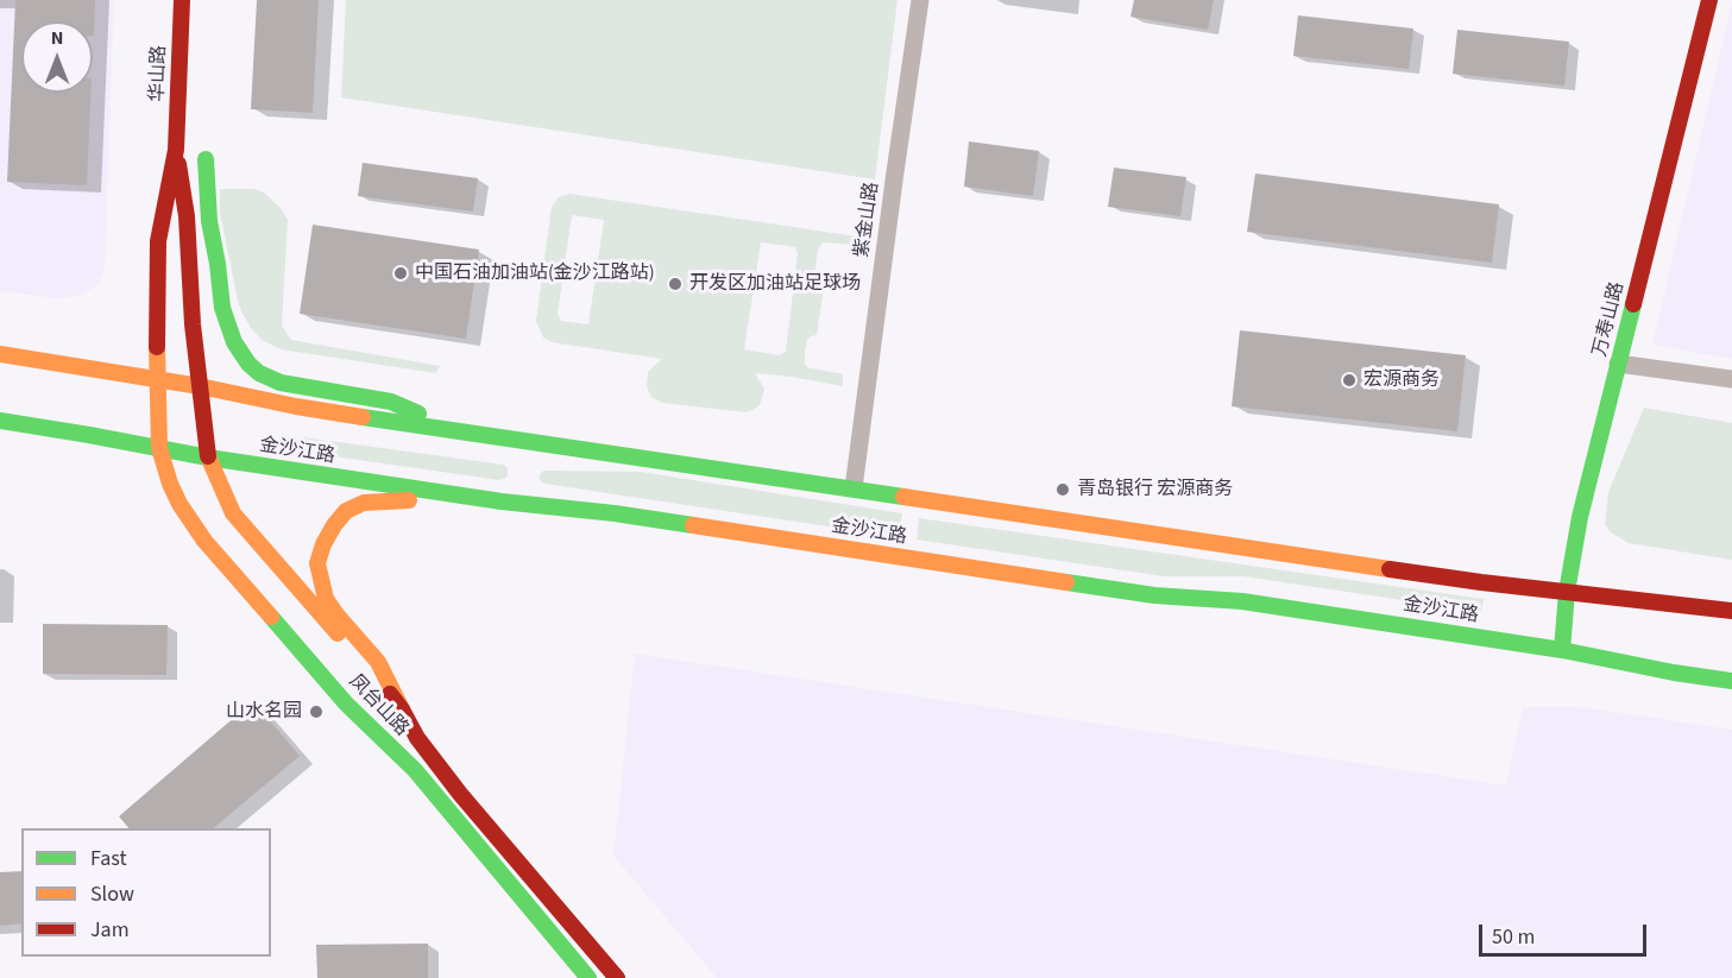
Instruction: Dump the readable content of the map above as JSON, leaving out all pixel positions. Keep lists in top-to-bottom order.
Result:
{
  "streets": {
    "main road": [
      "华山路",
      "万寿山路",
      "金沙江路",
      "凤台山路"
    ],
    "street": ["紫金山路"]
  },
  "crossings": [
    ["华山路", "凤台山路"],
    ["紫金山路", "金沙江路"],
    ["万寿山路", "金沙江路"],
    ["金沙江路", "凤台山路"]
  ],
  "places": [
    "中国石油加油站(金沙江路站)",
    "开发区加油站足球场",
    "宏源商务",
    "青岛银行 宏源商务",
    "山水名园"
  ],
  "legend": ["Fast", "Slow", "Jam"],
  "scale_bar": "50 m",
  "north": "top"
}
